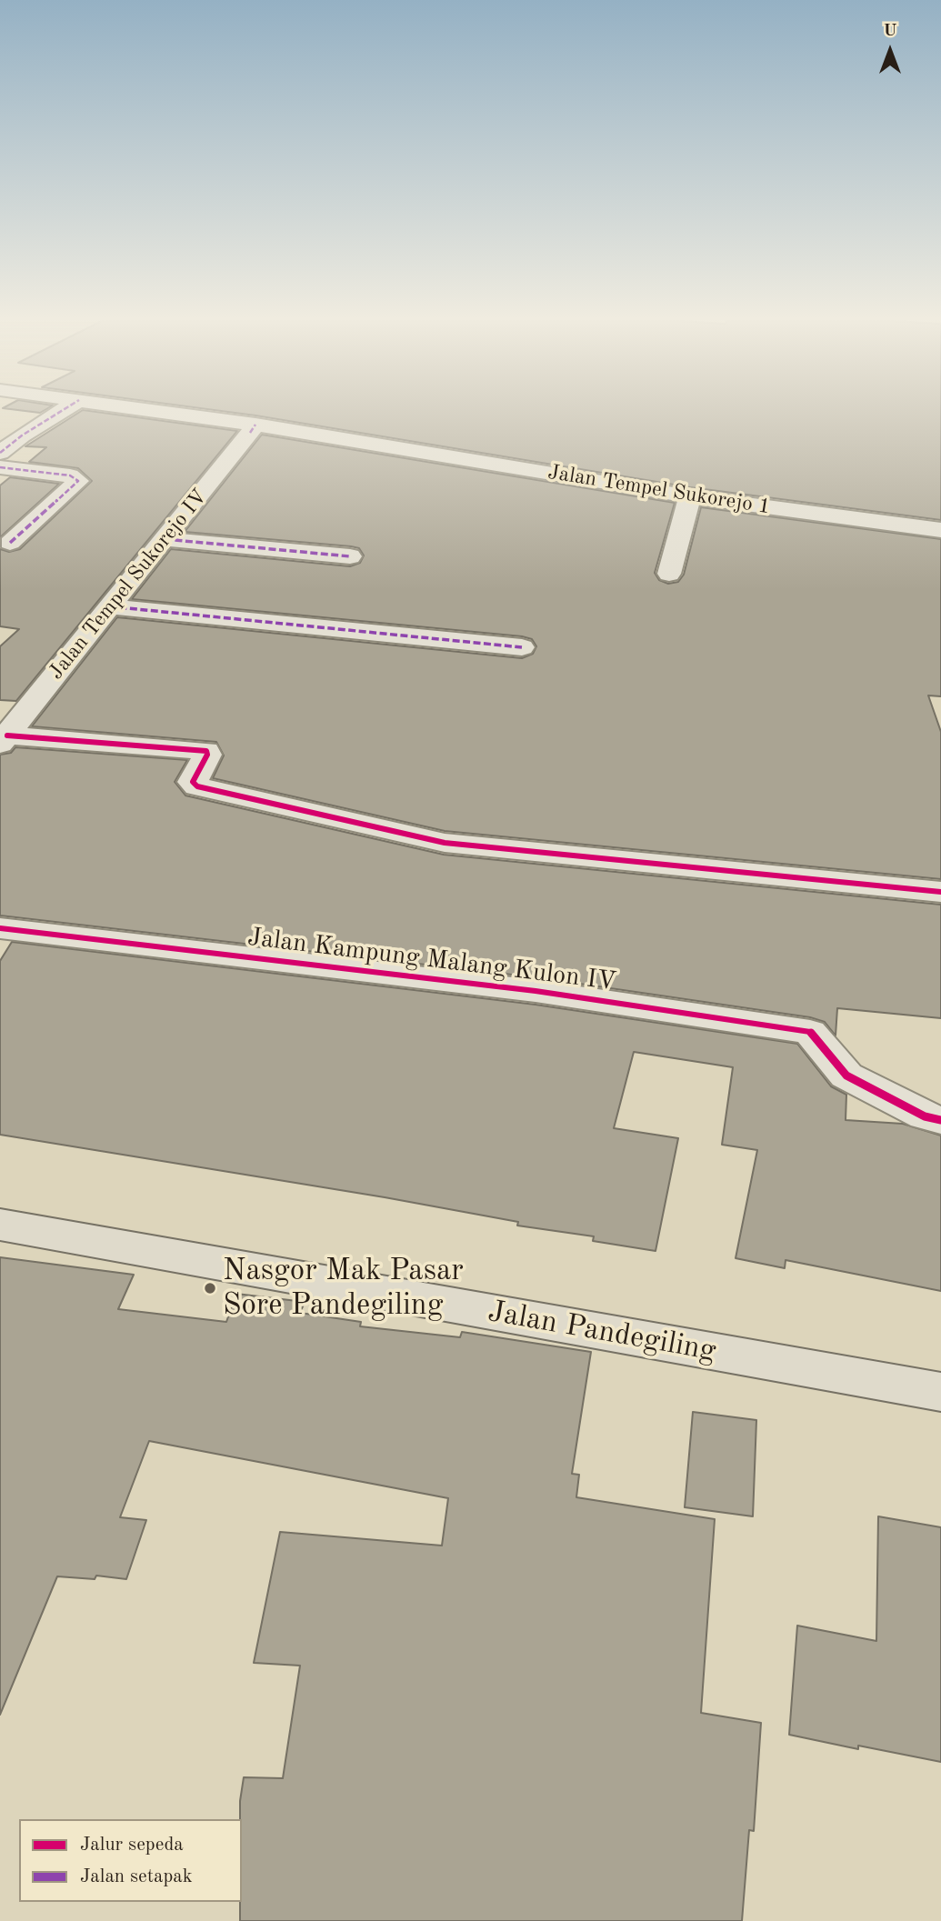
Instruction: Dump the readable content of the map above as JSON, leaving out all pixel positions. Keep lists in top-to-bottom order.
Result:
{
  "streets": {
    "main road": ["Jalan Pandegiling"],
    "street": ["Jalan Tempel Sukorejo 1", "Jalan Tempel Sukorejo IV", "Jalan Kampung Malang Kulon IV"]
  },
  "crossings": [
    ["Jalan Tempel Sukorejo 1", "Jalan Tempel Sukorejo IV"]
  ],
  "places": ["Nasgor Mak Pasar Sore Pandegiling"],
  "legend": ["Jalur sepeda", "Jalan setapak"],
  "north": "top"
}
